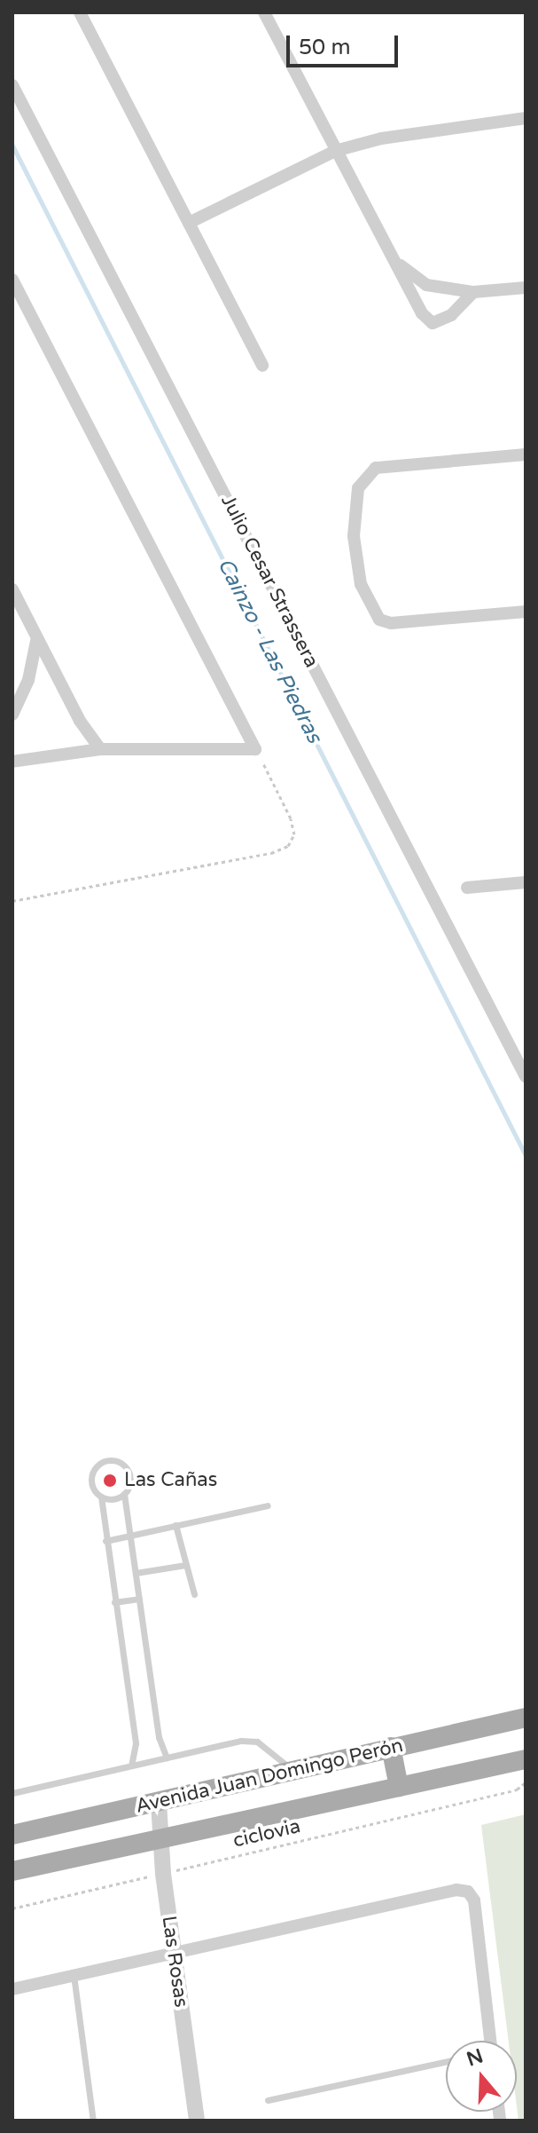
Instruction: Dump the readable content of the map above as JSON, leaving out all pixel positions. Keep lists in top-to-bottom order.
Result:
{
  "streets": {
    "main road": ["Avenida Juan Domingo Perón"],
    "street": ["Julio Cesar Strassera", "Las Rosas"],
    "path": ["ciclovia"]
  },
  "crossings": [
    ["Avenida Juan Domingo Perón", "Las Rosas"],
    ["ciclovia", "Las Rosas"]
  ],
  "water": ["Cainzo - Las Piedras"],
  "places": ["Las Cañas"],
  "scale_bar": "50 m",
  "north": "top"
}
